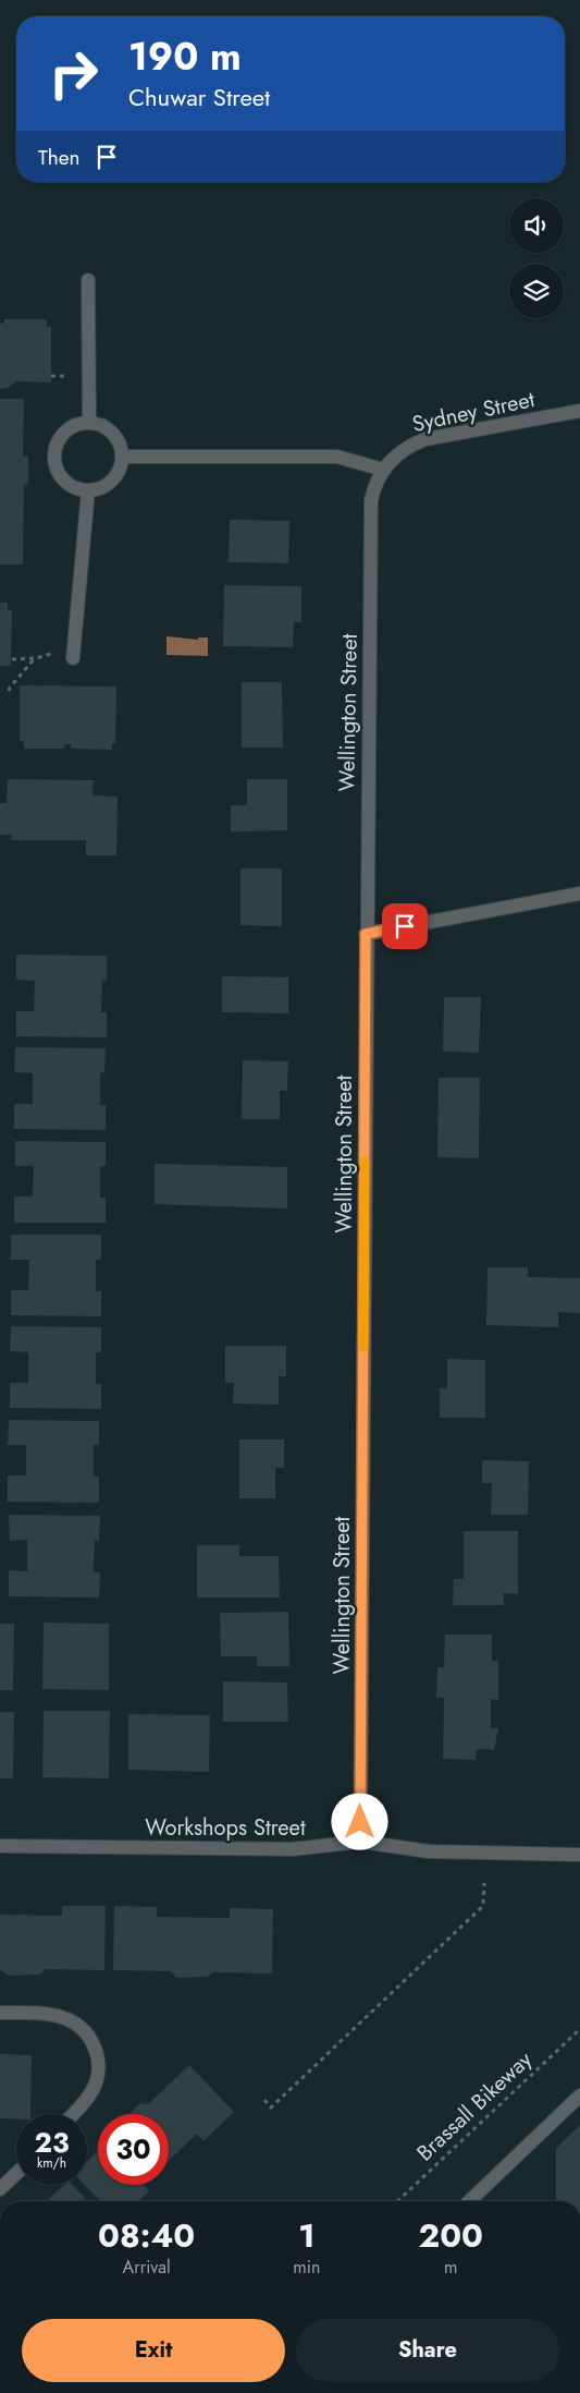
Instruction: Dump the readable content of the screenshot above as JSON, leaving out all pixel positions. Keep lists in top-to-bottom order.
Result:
{
  "streets": {
    "street": ["Sydney Street", "Wellington Street", "Workshops Street"],
    "path": ["Brassall Bikeway"]
  },
  "crossings": [
    ["Sydney Street", "Wellington Street"],
    ["Wellington Street", "Workshops Street"]
  ],
  "page": {
    "turn": ["190 m", "Chuwar Street"],
    "then": "Then",
    "speed": "23 km/h",
    "limit": "30",
    "eta": [
      "08:40",
      "Arrival",
      "1",
      "min",
      "200",
      "m"
    ],
    "buttons": ["Exit", "Share"]
  }
}
